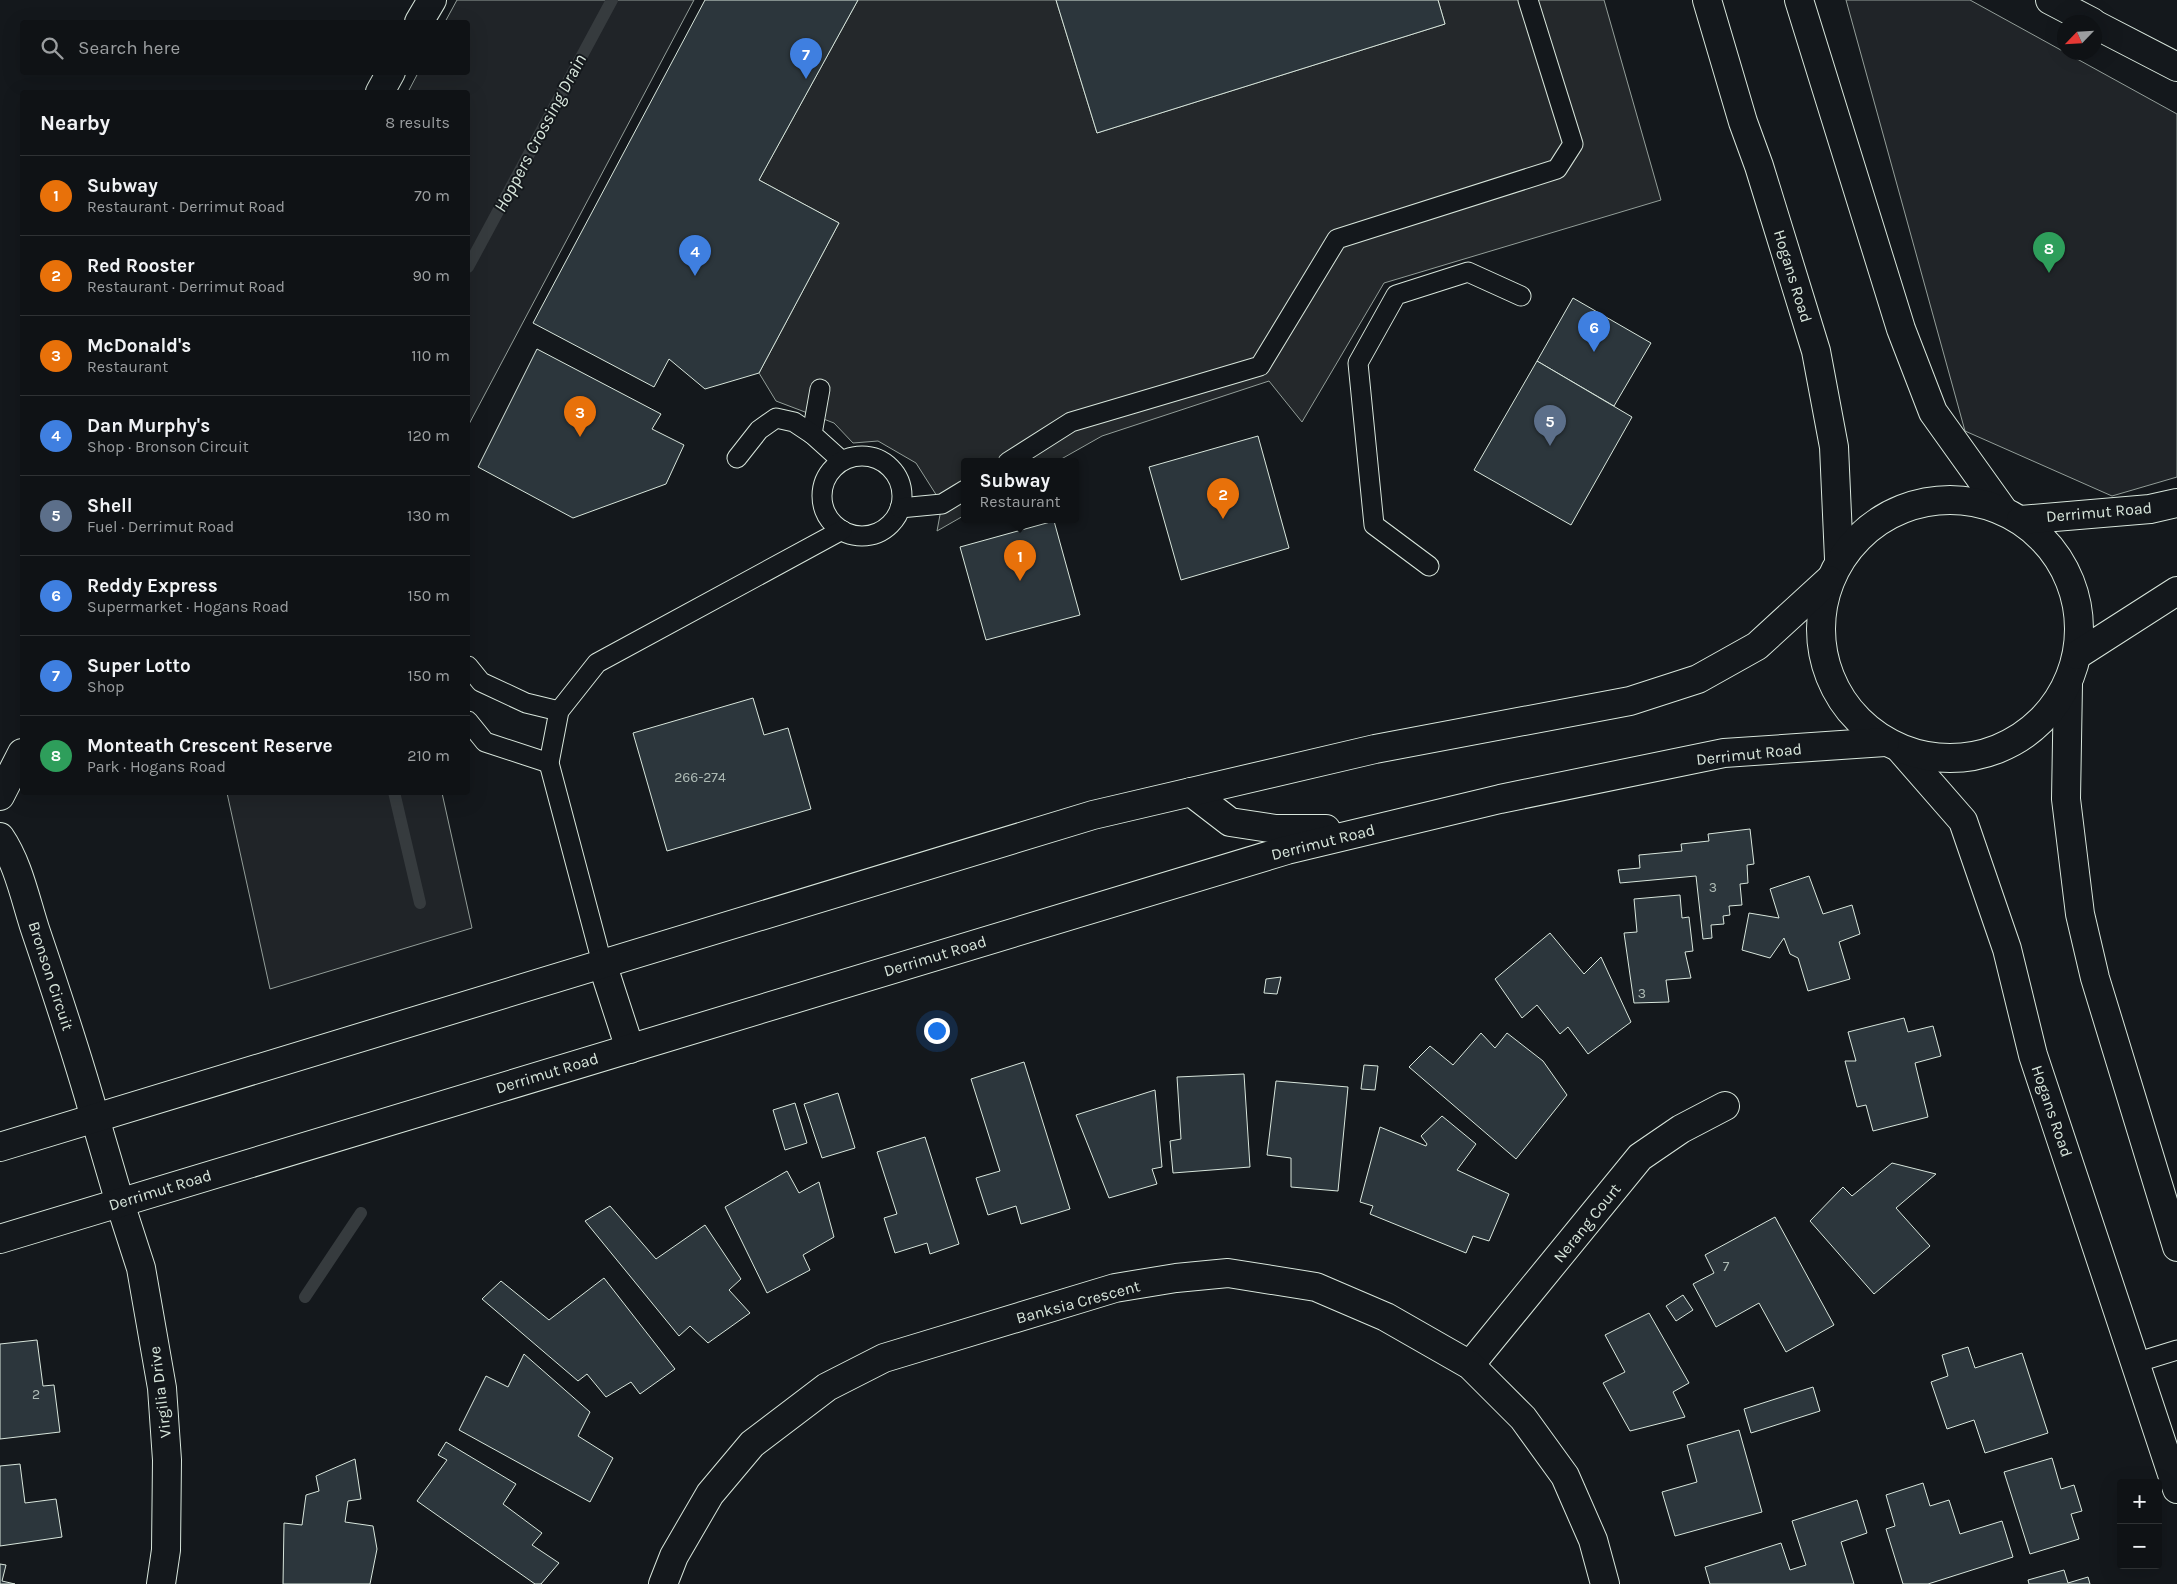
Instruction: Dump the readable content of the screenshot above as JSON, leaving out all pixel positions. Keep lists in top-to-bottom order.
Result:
{
  "streets": {
    "main road": [
      "Hogans Road",
      "Derrimut Road",
      "Bronson Circuit",
      "Nerang Court",
      "Banksia Crescent",
      "Virgilia Drive"
    ]
  },
  "crossings": [
    ["Hogans Road", "Derrimut Road"],
    ["Derrimut Road", "Bronson Circuit"],
    ["Derrimut Road", "Virgilia Drive"],
    ["Bronson Circuit", "Virgilia Drive"],
    ["Nerang Court", "Banksia Crescent"]
  ],
  "water": ["Hoppers Crossing Drain"],
  "house_numbers": [
    "266-274",
    "3",
    "3",
    "7",
    "2"
  ],
  "north": "bottom left",
  "page": {
    "search": "Search here",
    "pins": [
      "7",
      "8",
      "4",
      "6",
      "3",
      "5",
      "2",
      "1"
    ],
    "heading": ["Nearby", "8 results"],
    "list": [
      {
        "mark": "1",
        "name": "Subway",
        "note": "Restaurant · Derrimut Road",
        "value": "70 m"
      },
      {
        "mark": "2",
        "name": "Red Rooster",
        "note": "Restaurant · Derrimut Road",
        "value": "90 m"
      },
      {
        "mark": "3",
        "name": "McDonald's",
        "note": "Restaurant",
        "value": "110 m"
      },
      {
        "mark": "4",
        "name": "Dan Murphy's",
        "note": "Shop · Bronson Circuit",
        "value": "120 m"
      },
      {
        "mark": "5",
        "name": "Shell",
        "note": "Fuel · Derrimut Road",
        "value": "130 m"
      },
      {
        "mark": "6",
        "name": "Reddy Express",
        "note": "Supermarket · Hogans Road",
        "value": "150 m"
      },
      {
        "mark": "7",
        "name": "Super Lotto",
        "note": "Shop",
        "value": "150 m"
      },
      {
        "mark": "8",
        "name": "Monteath Crescent Reserve",
        "note": "Park · Hogans Road",
        "value": "210 m"
      }
    ],
    "popup": ["Subway", "Restaurant"],
    "map_buttons": ["+", "−"]
  }
}
